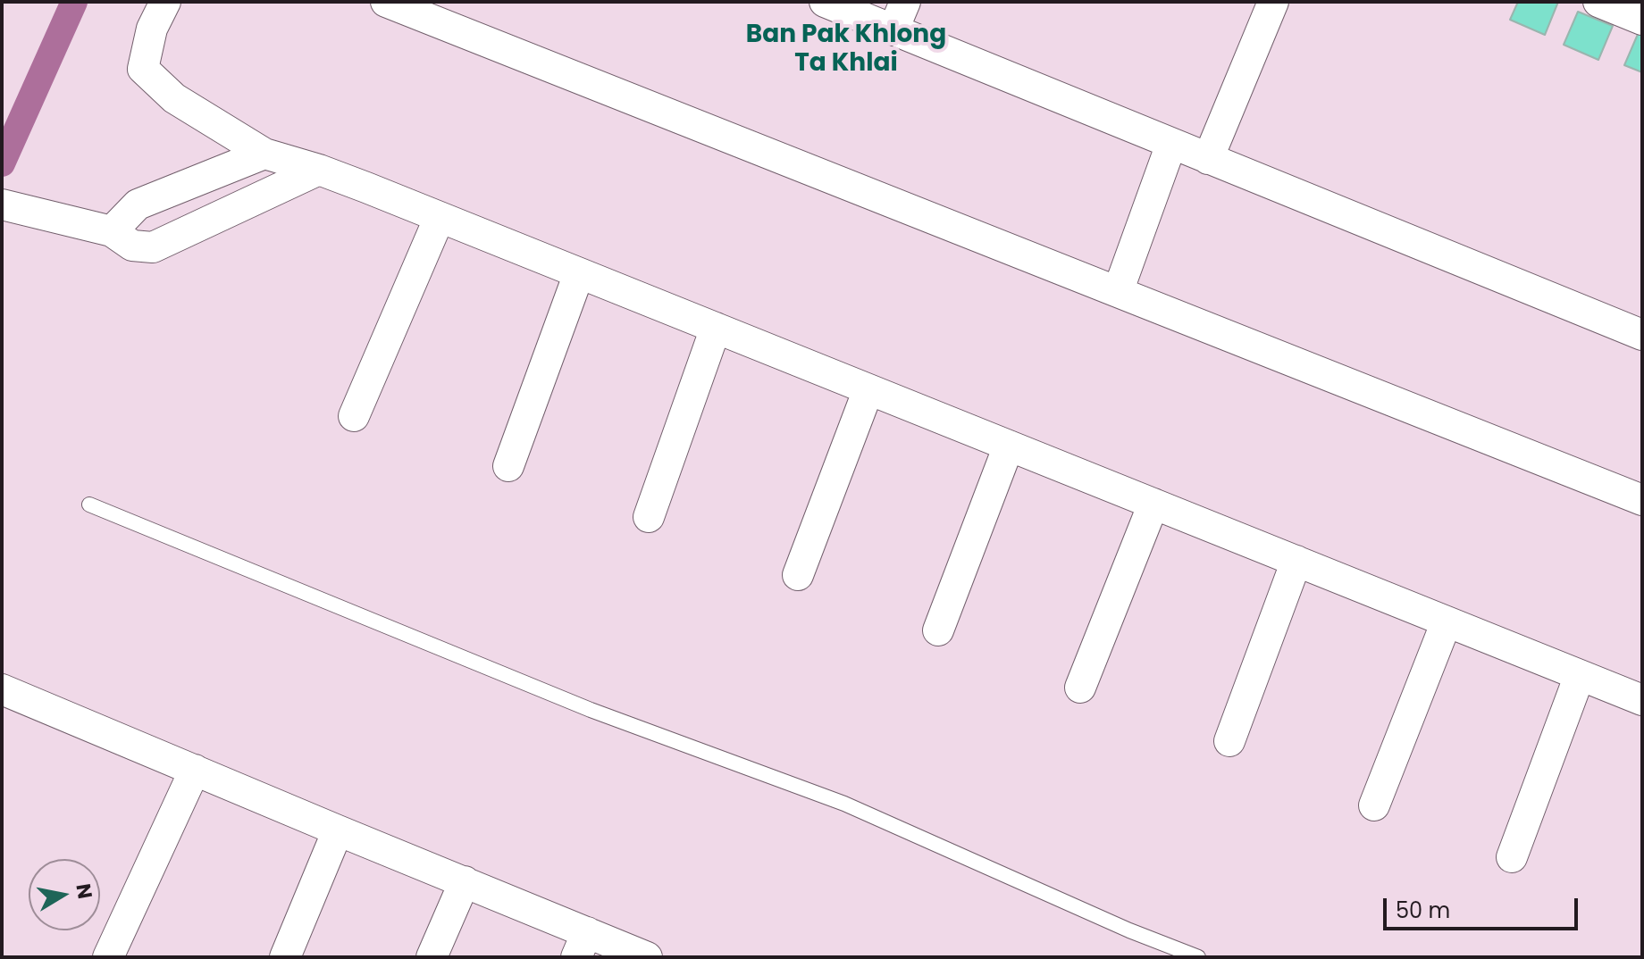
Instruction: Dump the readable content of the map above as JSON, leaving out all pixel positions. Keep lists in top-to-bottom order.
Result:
{
  "districts": ["Ban Pak Khlong Ta Khlai"],
  "scale_bar": "50 m",
  "north": "right"
}
